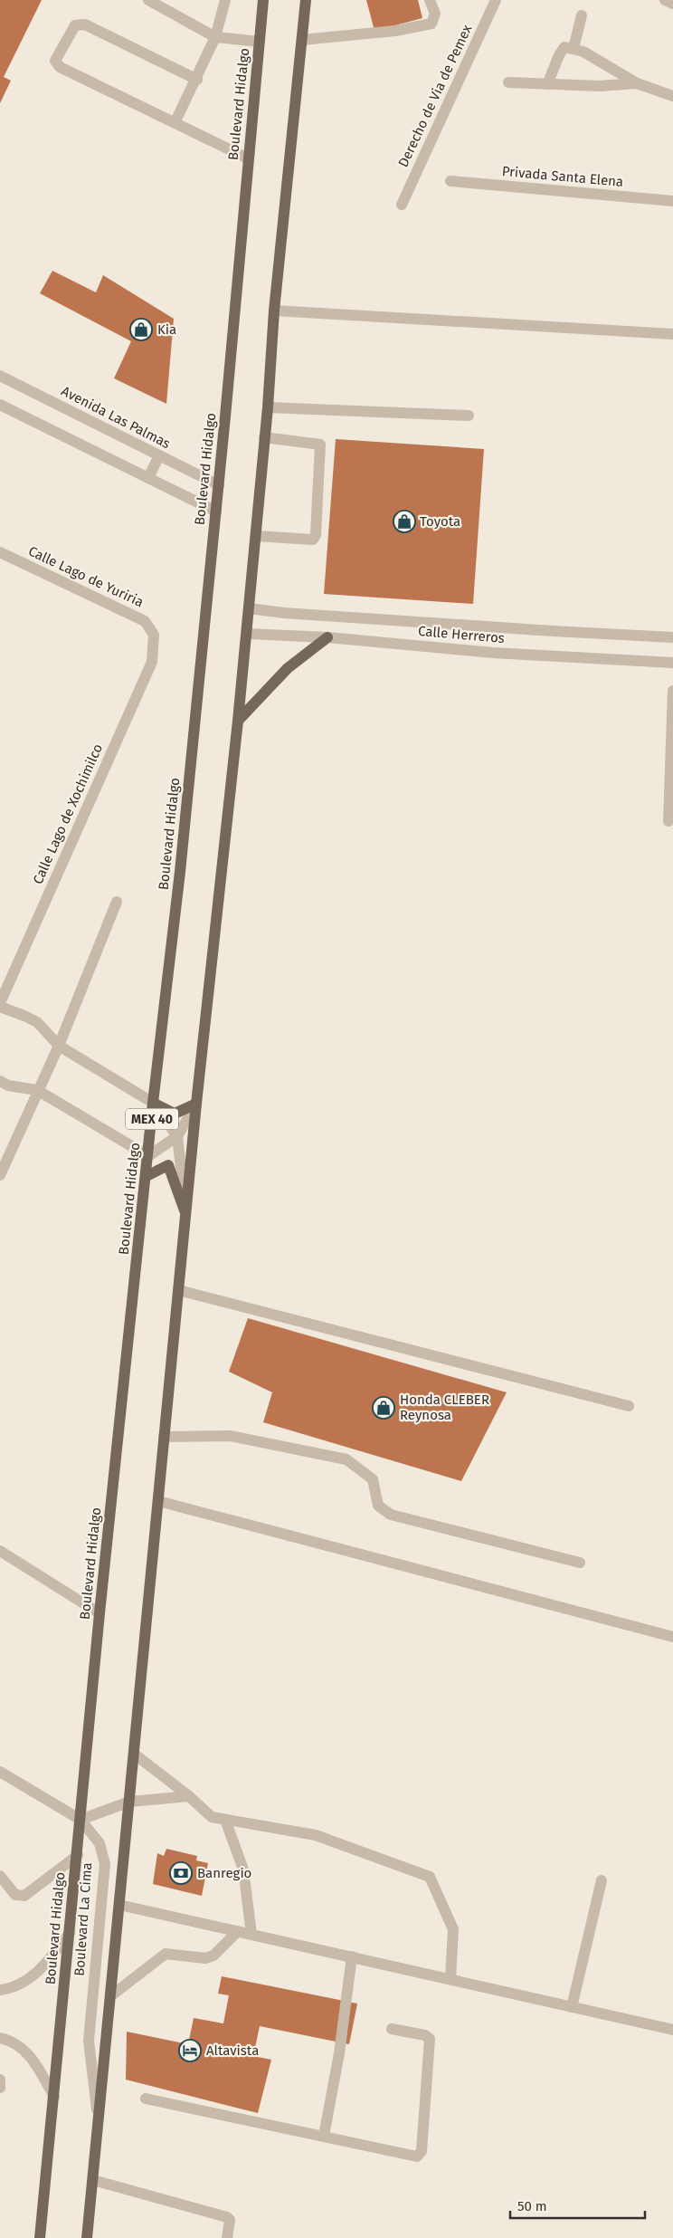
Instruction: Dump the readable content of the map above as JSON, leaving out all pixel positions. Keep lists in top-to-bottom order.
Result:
{
  "streets": {
    "main road": ["Boulevard Hidalgo", "MEX 40"],
    "street": [
      "Derecho de Via de Pemex",
      "Privada Santa Elena",
      "Avenida Las Palmas",
      "Calle Lago de Yuriria",
      "Calle Herreros",
      "Calle Lago de Xochimilco",
      "Boulevard La Cima"
    ]
  },
  "crossings": [
    ["Boulevard Hidalgo", "Avenida Las Palmas"],
    ["Boulevard Hidalgo", "Boulevard La Cima"],
    ["Calle Lago de Yuriria", "Calle Lago de Xochimilco"],
    ["Calle Herreros", "MEX 40"],
    ["MEX 40", "Boulevard La Cima"]
  ],
  "places": {
    "shop": ["Kia", "Toyota", "Honda CLEBER Reynosa"],
    "bank": ["Banregio"],
    "hotel": ["Altavista"]
  },
  "scale_bar": "50 m"
}
